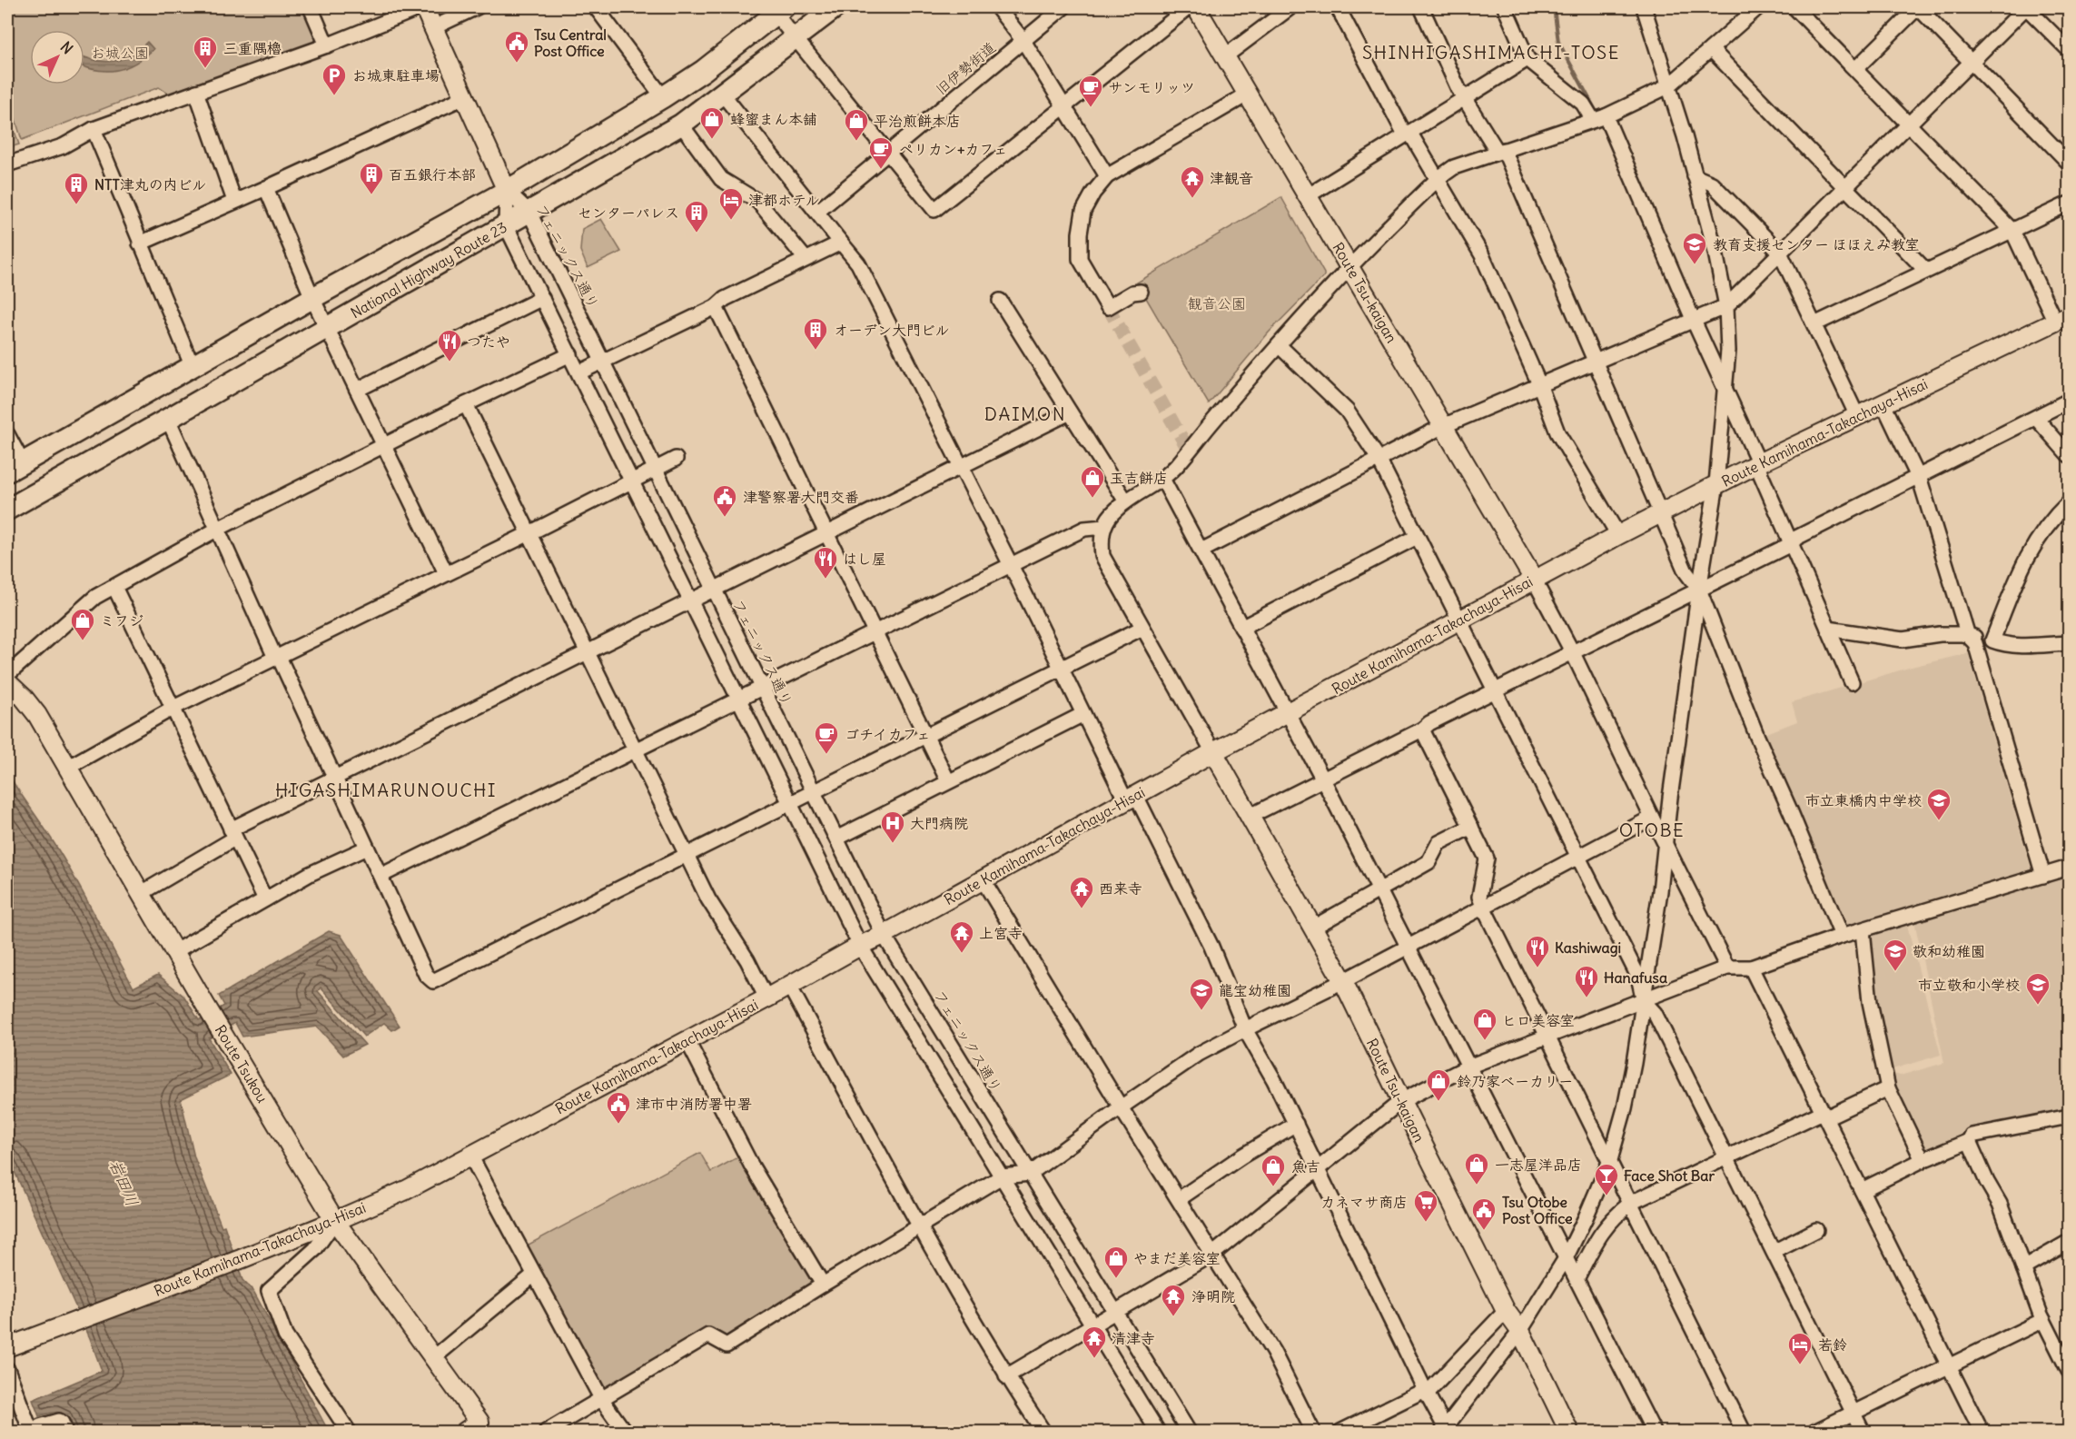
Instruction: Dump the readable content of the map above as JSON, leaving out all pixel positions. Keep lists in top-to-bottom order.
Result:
{
  "streets": {
    "highway": ["National Highway Route 23"],
    "main road": ["Route Tsu-kaigan", "Route Kamihama-Takachaya-Hisai", "Route Tsukou"],
    "street": ["旧伊勢街道", "フェニックス通り"]
  },
  "crossings": [
    ["フェニックス通り", "National Highway Route 23"],
    ["フェニックス通り", "Route Kamihama-Takachaya-Hisai"],
    ["Route Tsu-kaigan", "Route Kamihama-Takachaya-Hisai"],
    ["Route Kamihama-Takachaya-Hisai", "Route Tsukou"]
  ],
  "districts": [
    "SHINHIGASHIMACHI-TOSE",
    "DAIMON",
    "HIGASHIMARUNOUCHI",
    "OTOBE"
  ],
  "water": ["岩田川"],
  "parks": ["お城公園", "観音公園"],
  "places": {
    "public building": [
      "Tsu Central Post Office",
      "津警察署大門交番",
      "津市中消防署中署",
      "Tsu Otobe Post Office"
    ],
    "building": [
      "三重隅櫓",
      "百五銀行本部",
      "NTT津丸の内ビル",
      "センターパレス",
      "オーデン大門ビル"
    ],
    "parking": ["お城東駐車場"],
    "cafe": ["サンモリッツ", "ペリカン+カフェ", "ゴチイカフェ"],
    "shop": [
      "蜂蜜まん本舗",
      "平治煎餅本店",
      "玉吉餅店",
      "ミフジ",
      "ヒロ美容室",
      "鈴乃家ベーカリー",
      "一志屋洋品店",
      "魚吉",
      "やまだ美容室"
    ],
    "temple": [
      "津観音",
      "西来寺",
      "上宮寺",
      "浄明院",
      "清津寺"
    ],
    "hotel": ["津都ホテル", "若鈴"],
    "school or university": [
      "教育支援センター ほほえみ教室",
      "市立東橋内中学校",
      "敬和幼稚園",
      "市立敬和小学校",
      "龍宝幼稚園"
    ],
    "restaurant": [
      "つたや",
      "はし屋",
      "Kashiwagi",
      "Hanafusa"
    ],
    "hospital": ["大門病院"],
    "bar": ["Face Shot Bar"],
    "supermarket": ["カネマサ商店"]
  },
  "north": "top right"
}
